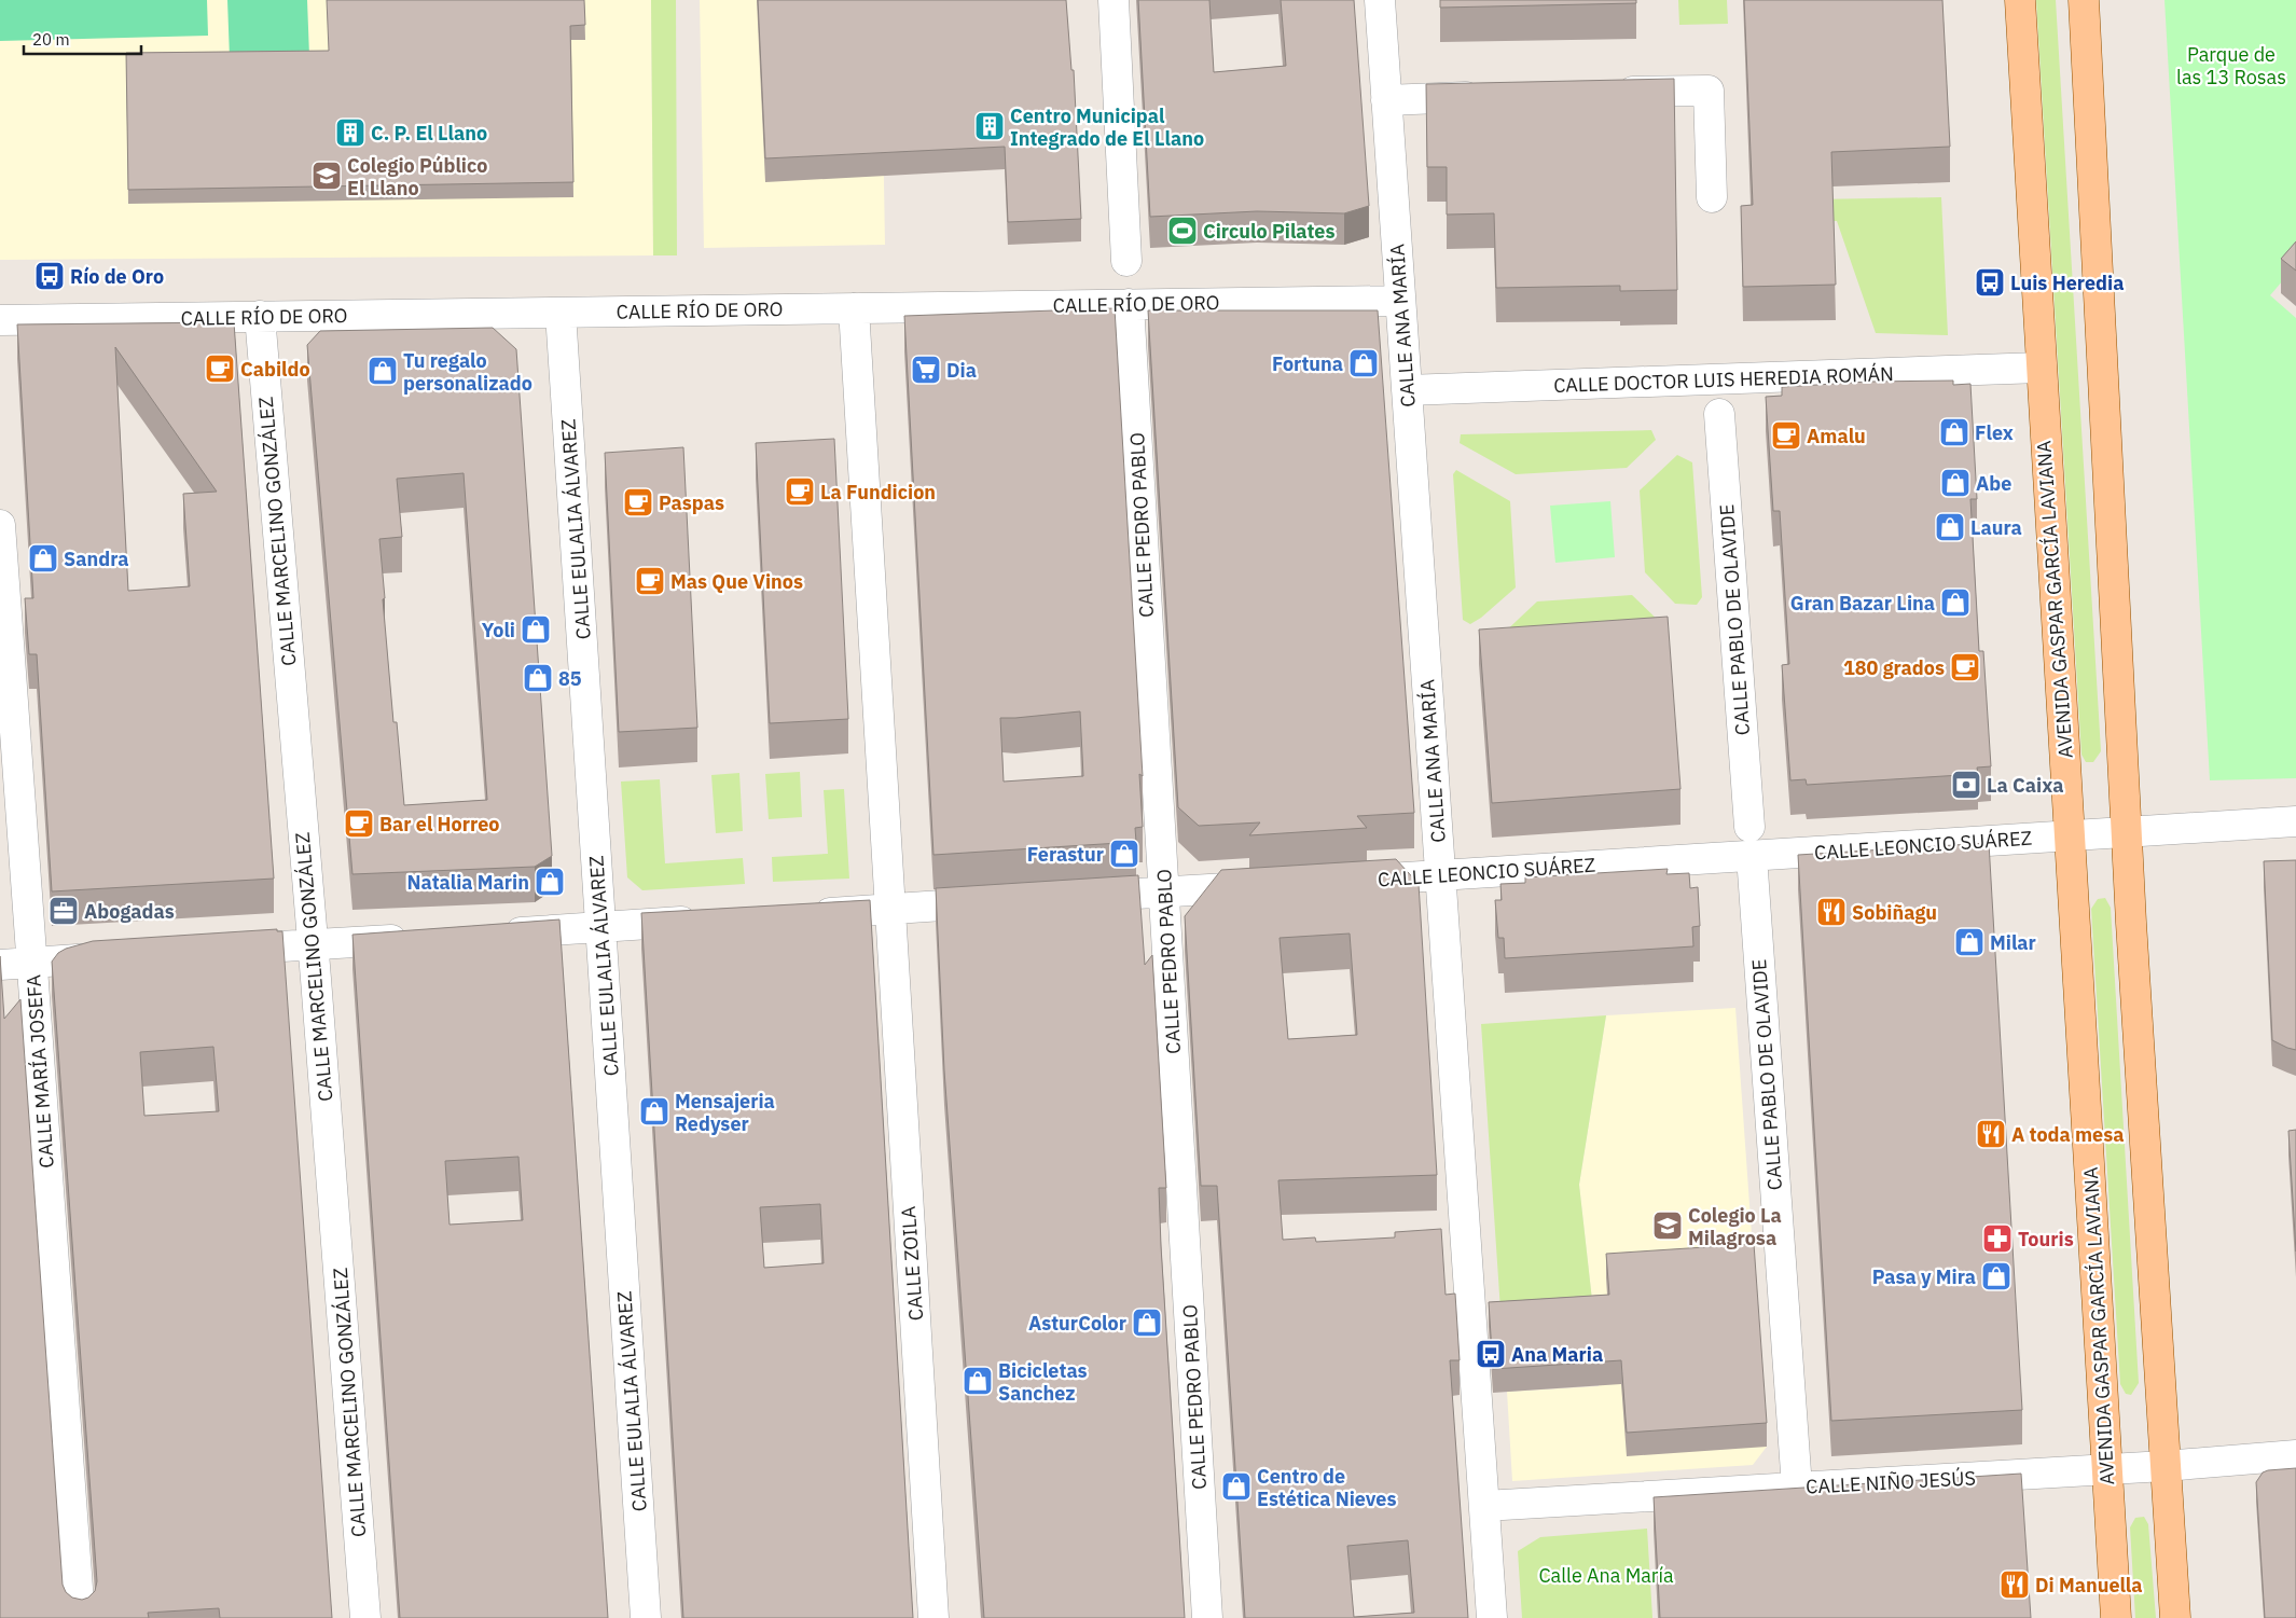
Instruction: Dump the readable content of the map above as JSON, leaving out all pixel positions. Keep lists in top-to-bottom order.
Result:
{
  "streets": {
    "main road": ["AVENIDA GASPAR GARCÍA LAVIANA"],
    "street": [
      "CALLE RÍO DE ORO",
      "CALLE ANA MARÍA",
      "CALLE DOCTOR LUIS HEREDIA ROMÁN",
      "CALLE PEDRO PABLO",
      "CALLE EULALIA ÁLVAREZ",
      "CALLE MARCELINO GONZÁLEZ",
      "CALLE PABLO DE OLAVIDE",
      "CALLE LEONCIO SUÁREZ",
      "CALLE MARÍA JOSEFA",
      "CALLE ZOILA",
      "CALLE NIÑO JESÚS"
    ]
  },
  "crossings": [
    ["CALLE RÍO DE ORO", "CALLE ANA MARÍA"],
    ["CALLE RÍO DE ORO", "CALLE PEDRO PABLO"],
    ["CALLE RÍO DE ORO", "CALLE EULALIA ÁLVAREZ"],
    ["CALLE RÍO DE ORO", "CALLE MARCELINO GONZÁLEZ"],
    ["CALLE RÍO DE ORO", "CALLE ZOILA"],
    ["CALLE ANA MARÍA", "CALLE DOCTOR LUIS HEREDIA ROMÁN"],
    ["CALLE ANA MARÍA", "CALLE LEONCIO SUÁREZ"],
    ["CALLE ANA MARÍA", "CALLE NIÑO JESÚS"],
    ["CALLE DOCTOR LUIS HEREDIA ROMÁN", "AVENIDA GASPAR GARCÍA LAVIANA"],
    ["AVENIDA GASPAR GARCÍA LAVIANA", "CALLE LEONCIO SUÁREZ"],
    ["AVENIDA GASPAR GARCÍA LAVIANA", "CALLE NIÑO JESÚS"],
    ["CALLE PABLO DE OLAVIDE", "CALLE LEONCIO SUÁREZ"],
    ["CALLE PABLO DE OLAVIDE", "CALLE NIÑO JESÚS"]
  ],
  "parks": ["Parque de las 13 Rosas", "Calle Ana María"],
  "places": {
    "building": ["Centro Municipal Integrado de El Llano", "C. P. El Llano"],
    "school or university": ["Colegio Público El Llano", "Colegio La Milagrosa"],
    "sports": ["Circulo Pilates"],
    "bus stop": ["Río de Oro", "Luis Heredia", "Ana Maria"],
    "shop": [
      "Fortuna",
      "Tu regalo personalizado",
      "Flex",
      "Abe",
      "Laura",
      "Sandra",
      "Gran Bazar Lina",
      "Yoli",
      "85",
      "Ferastur",
      "Natalia Marin",
      "Milar",
      "Mensajeria Redyser",
      "Pasa y Mira",
      "AsturColor",
      "Bicicletas Sanchez",
      "Centro de Estética Nieves"
    ],
    "cafe": [
      "Cabildo",
      "Amalu",
      "La Fundicion",
      "Paspas",
      "Mas Que Vinos",
      "180 grados",
      "Bar el Horreo"
    ],
    "supermarket": ["Dia"],
    "bank": ["La Caixa"],
    "office": ["Abogadas"],
    "restaurant": ["Sobiñagu", "A toda mesa", "Di Manuella"],
    "pharmacy": ["Touris"]
  },
  "scale_bar": "20 m"
}
